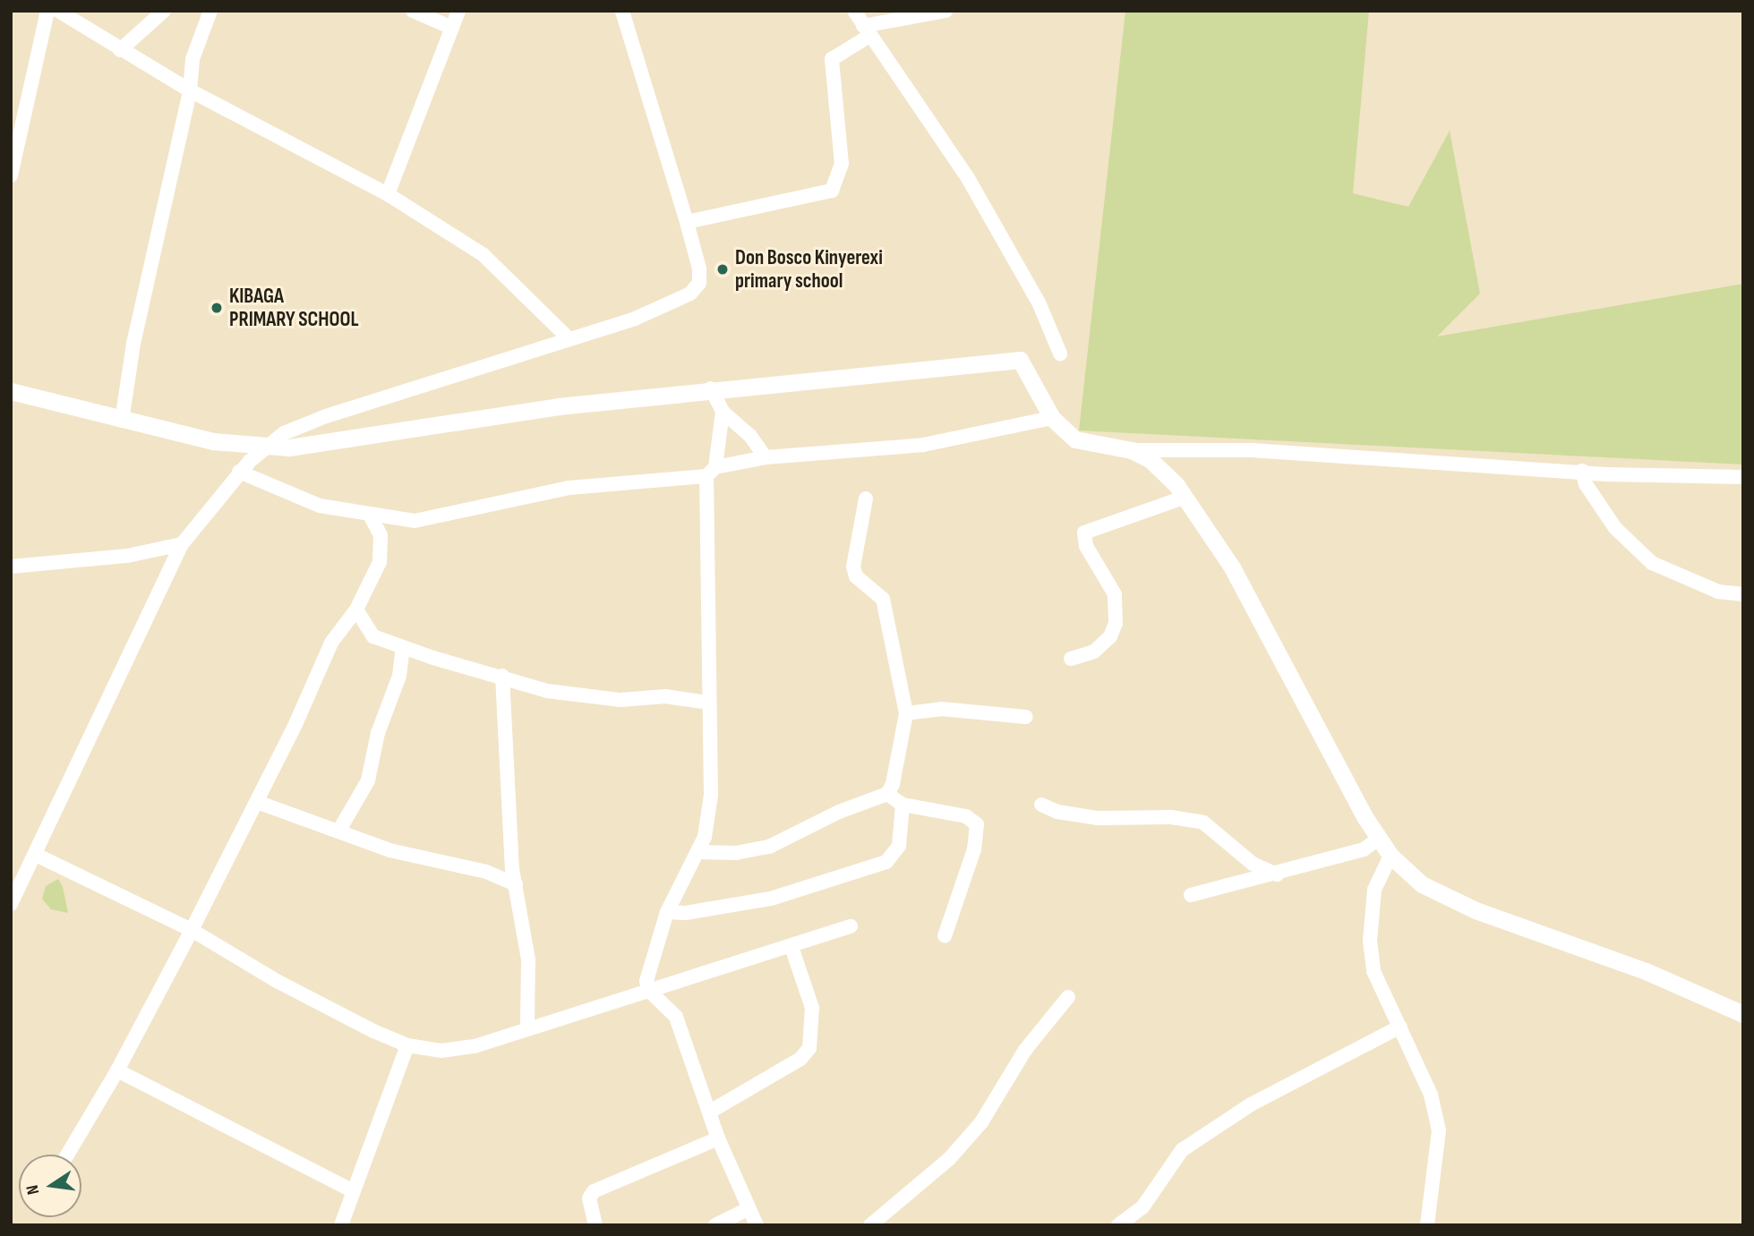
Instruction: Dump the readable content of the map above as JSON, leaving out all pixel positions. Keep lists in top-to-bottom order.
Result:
{
  "places": ["Don Bosco Kinyerexi primary school", "KIBAGA PRIMARY SCHOOL"],
  "north": "left"
}
